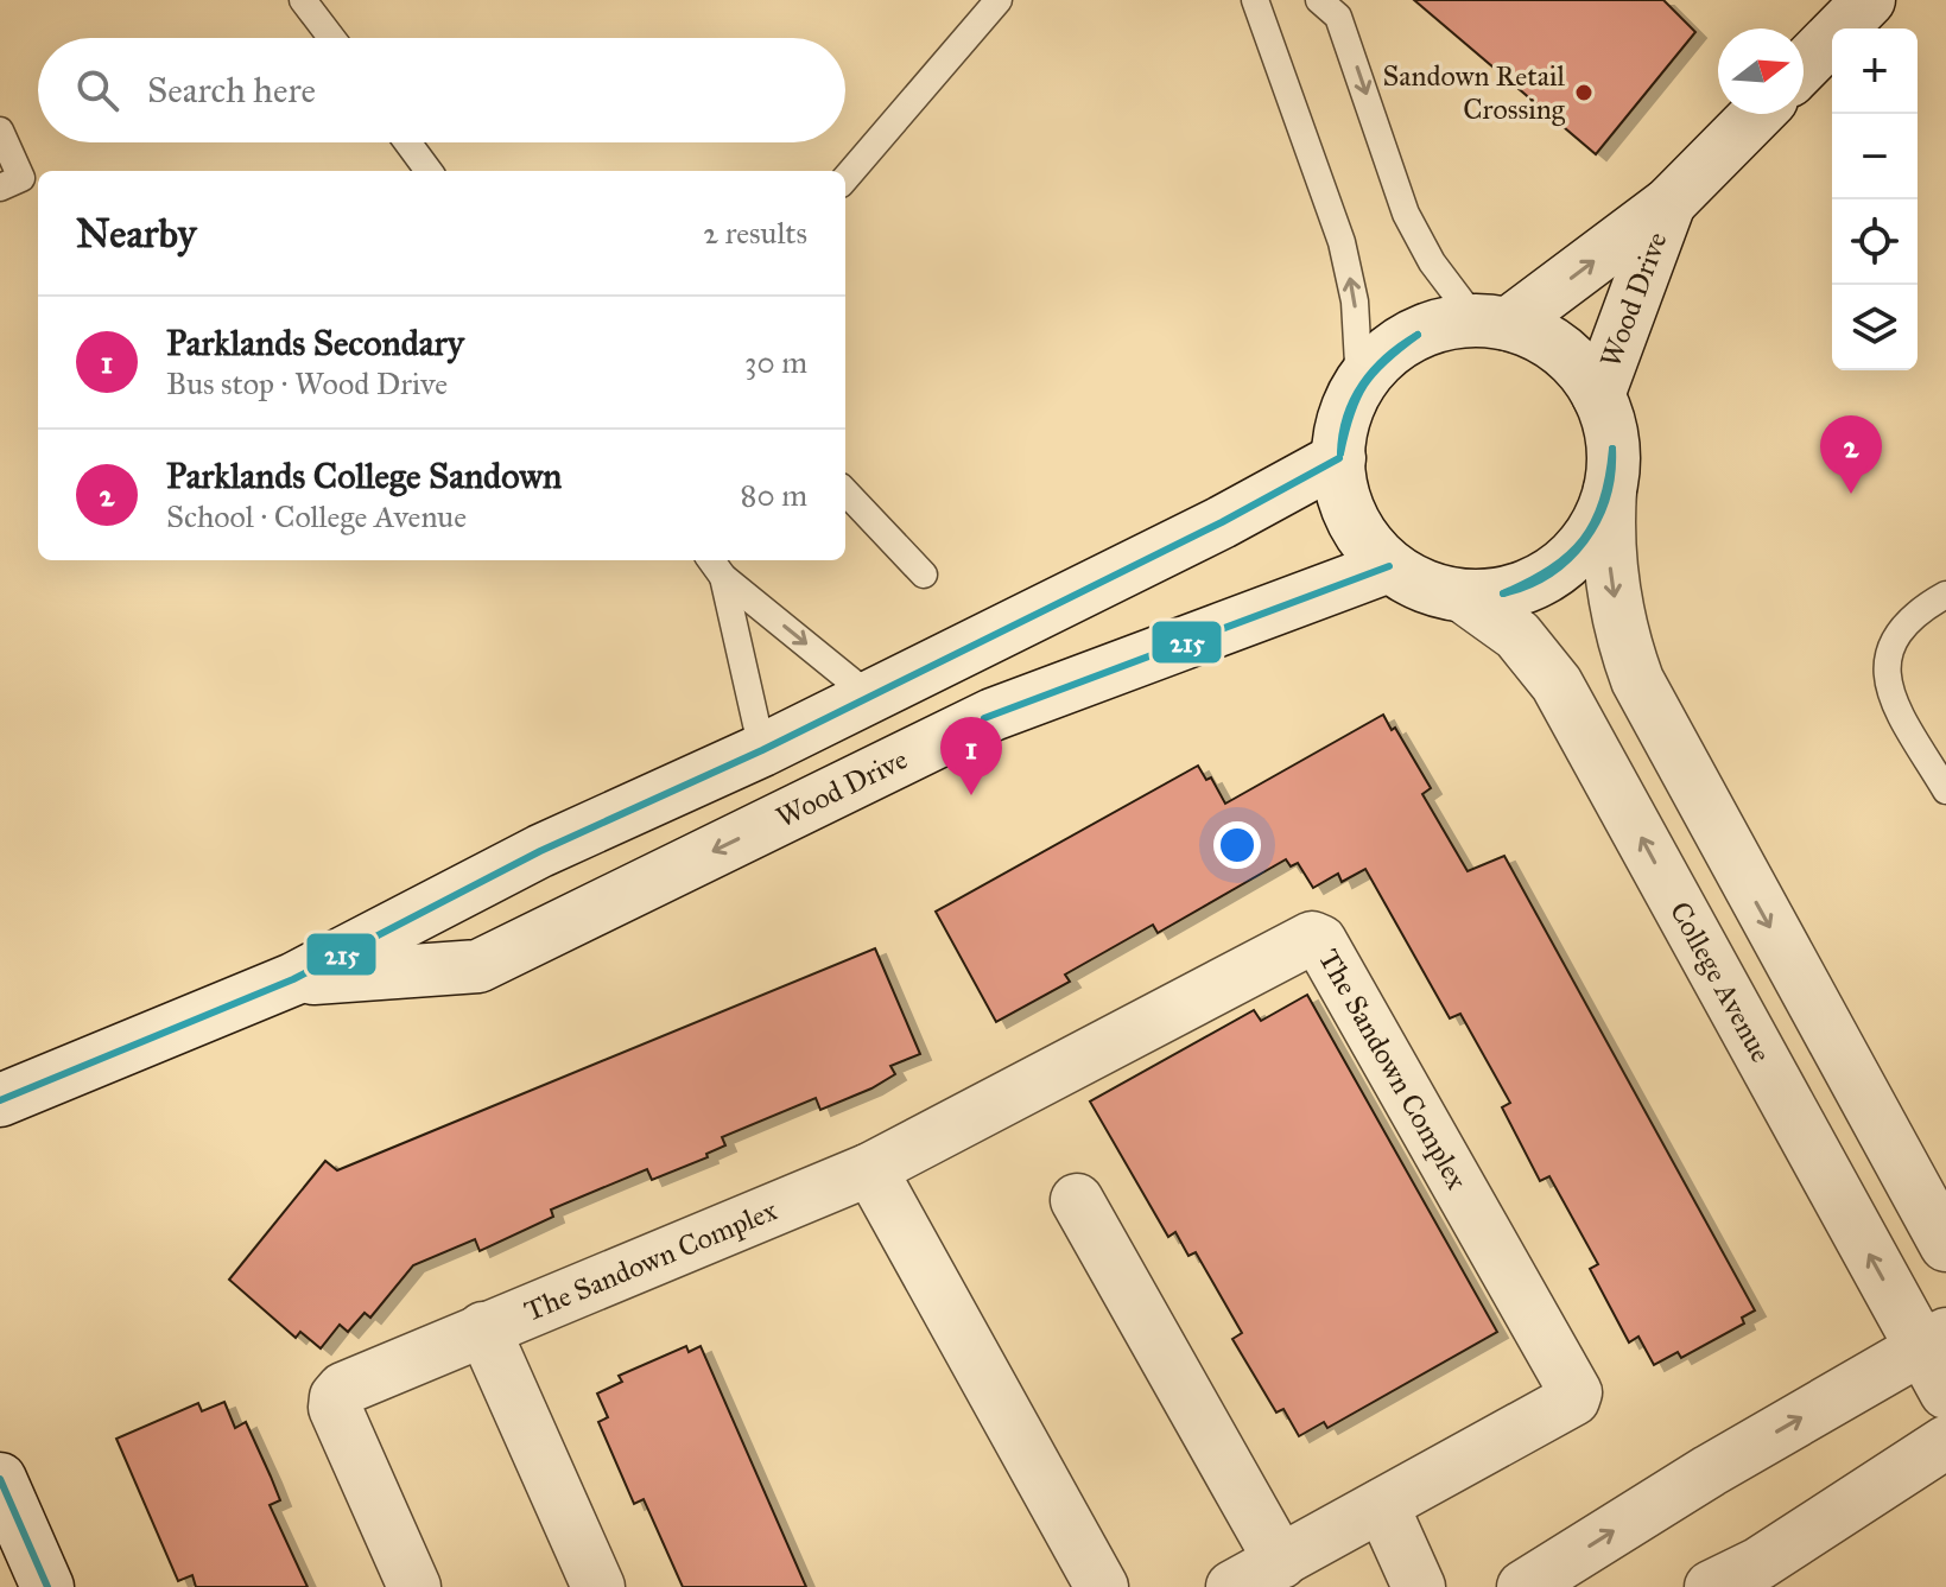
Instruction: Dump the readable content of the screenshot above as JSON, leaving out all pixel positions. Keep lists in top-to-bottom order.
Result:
{
  "streets": {
    "street": ["Wood Drive", "College Avenue", "The Sandown Complex"]
  },
  "crossings": [
    ["Wood Drive", "College Avenue"]
  ],
  "places": ["Sandown Retail Crossing"],
  "lines": ["transit line 215"],
  "north": "right",
  "page": {
    "map_buttons": ["+", "−"],
    "search": "Search here",
    "heading": ["Nearby", "2 results"],
    "list": [
      {
        "mark": "1",
        "name": "Parklands Secondary",
        "note": "Bus stop · Wood Drive",
        "value": "30 m"
      },
      {
        "mark": "2",
        "name": "Parklands College Sandown",
        "note": "School · College Avenue",
        "value": "80 m"
      }
    ],
    "pins": ["2", "1"]
  }
}
